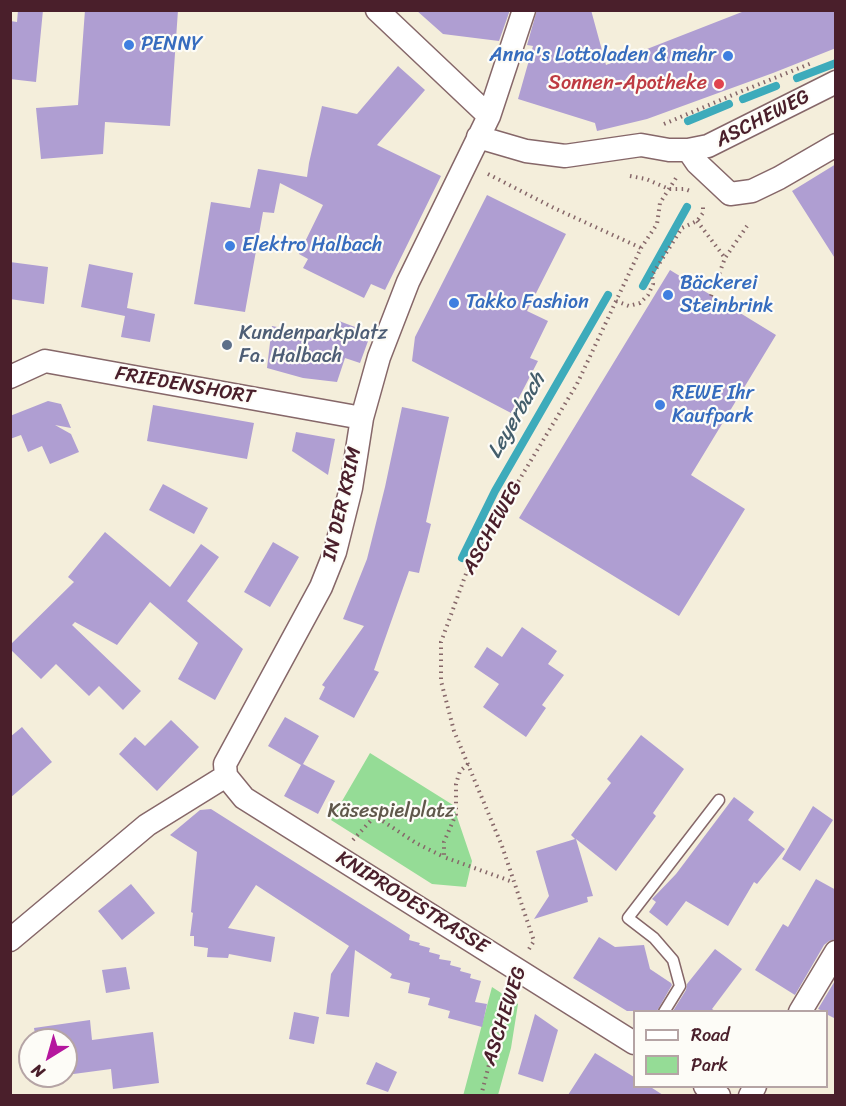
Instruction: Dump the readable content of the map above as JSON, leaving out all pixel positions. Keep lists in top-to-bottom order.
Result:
{
  "streets": {
    "street": [
      "ASCHEWEG",
      "FRIEDENSHORT",
      "IN DER KRIM",
      "KNIPRODESTRASSE"
    ]
  },
  "crossings": [
    ["ASCHEWEG", "IN DER KRIM"],
    ["ASCHEWEG", "KNIPRODESTRASSE"],
    ["FRIEDENSHORT", "IN DER KRIM"],
    ["IN DER KRIM", "KNIPRODESTRASSE"]
  ],
  "water": ["Leyerbach"],
  "parks": ["Käsespielplatz"],
  "places": [
    "PENNY",
    "Anna's Lottoladen & mehr",
    "Sonnen-Apotheke",
    "Elektro Halbach",
    "Bäckerei Steinbrink",
    "Takko Fashion",
    "Kundenparkplatz Fa. Halbach",
    "REWE Ihr Kaufpark"
  ],
  "legend": ["Road", "Park"],
  "north": "bottom left"
}
